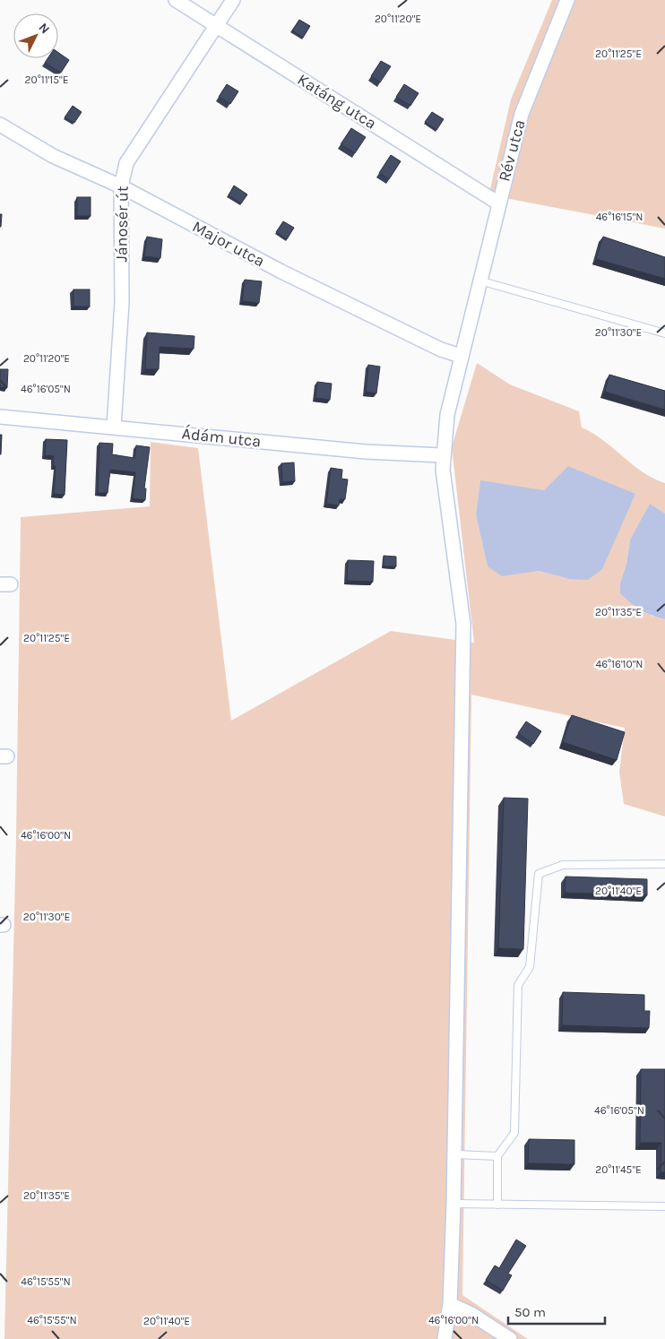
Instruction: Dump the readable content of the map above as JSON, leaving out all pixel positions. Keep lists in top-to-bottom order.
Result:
{
  "streets": {
    "street": [
      "Katáng utca",
      "Rév utca",
      "Jánosér út",
      "Major utca",
      "Ádám utca"
    ]
  },
  "crossings": [
    ["Katáng utca", "Rév utca"],
    ["Katáng utca", "Jánosér út"],
    ["Rév utca", "Major utca"],
    ["Rév utca", "Ádám utca"],
    ["Jánosér út", "Major utca"],
    ["Jánosér út", "Ádám utca"]
  ],
  "scale_bar": "50 m",
  "north": "top right",
  "coordinates": [
    "20°11'20\"E",
    "20°11'25\"E",
    "20°11'15\"E",
    "46°16'15\"N",
    "20°11'30\"E",
    "46°16'05\"N",
    "20°11'35\"E",
    "46°16'10\"N",
    "46°16'00\"N",
    "20°11'40\"E",
    "20°11'45\"E",
    "46°15'55\"N"
  ]
}
